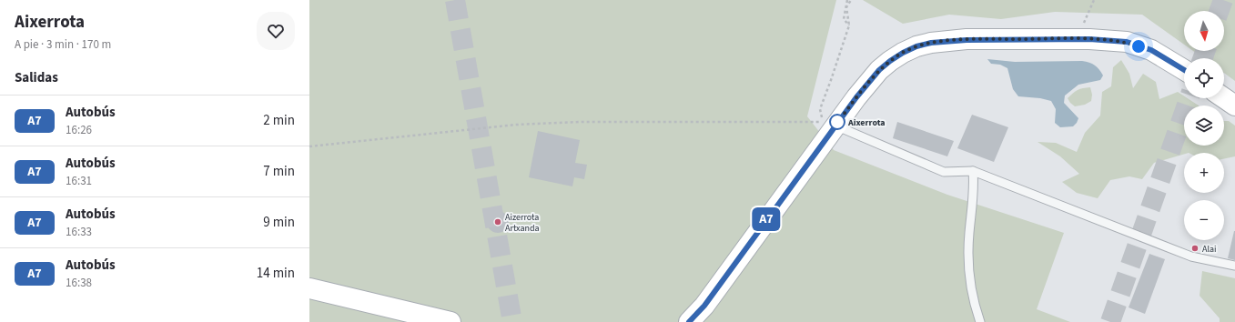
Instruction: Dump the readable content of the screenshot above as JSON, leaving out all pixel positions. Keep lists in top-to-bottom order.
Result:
{
  "places": ["Aixerrota", "Aizerrota Artxanda", "Alai"],
  "lines": ["bus line A7"],
  "north": "bottom",
  "page": {
    "heading": [
      ["Aixerrota", "A pie · 3 min · 170 m"],
      "Salidas"
    ],
    "on_map": "A7",
    "map_buttons": ["+", "−"],
    "list": [
      {
        "mark": "A7",
        "name": "Autobús",
        "note": "16:26",
        "value": "2 min"
      },
      {
        "mark": "A7",
        "name": "Autobús",
        "note": "16:31",
        "value": "7 min"
      },
      {
        "mark": "A7",
        "name": "Autobús",
        "note": "16:33",
        "value": "9 min"
      },
      {
        "mark": "A7",
        "name": "Autobús",
        "note": "16:38",
        "value": "14 min"
      }
    ]
  }
}
